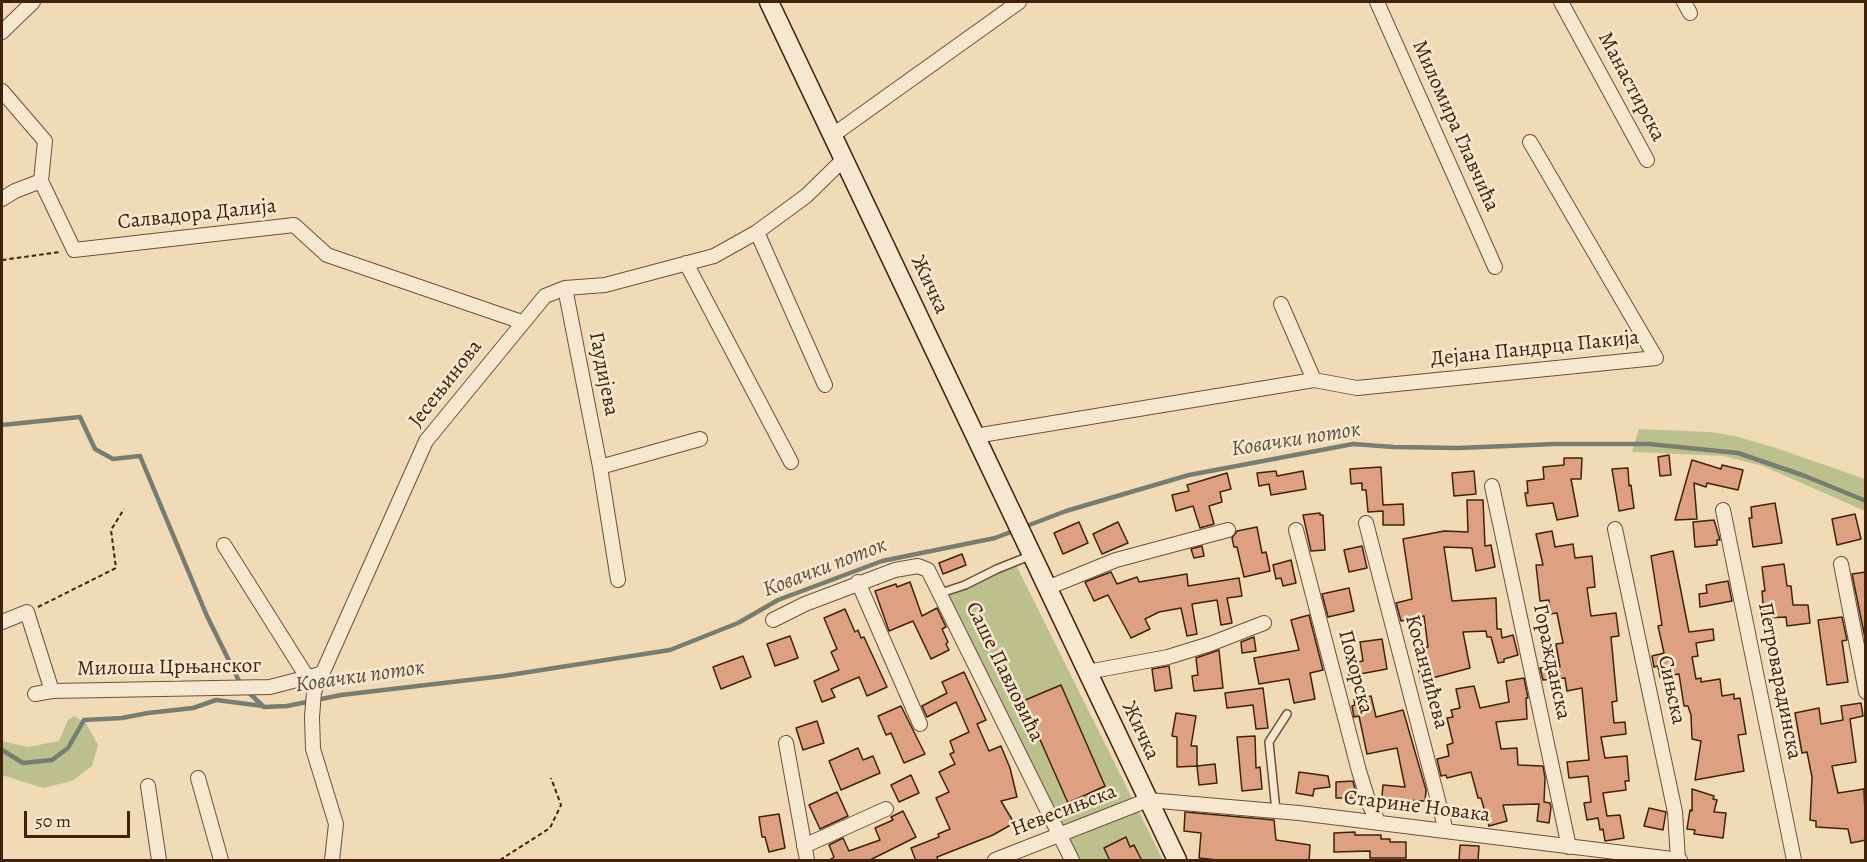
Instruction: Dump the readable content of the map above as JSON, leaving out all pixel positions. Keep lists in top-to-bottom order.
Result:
{
  "streets": {
    "main road": ["Жичка"],
    "street": [
      "Манастирска",
      "Миломира Главчића",
      "Салвадора Далија",
      "Дејана Пандрца Пакија",
      "Гаудијева",
      "Јесењинова",
      "Горажданска",
      "Милоша Црњанског",
      "Саше Павловића",
      "Похорска",
      "Косанчићева",
      "Петроварадинска",
      "Сињска",
      "Старине Новака",
      "Невесињска"
    ]
  },
  "crossings": [
    ["Салвадора Далија", "Јесењинова"],
    ["Жичка", "Дејана Пандрца Пакија"],
    ["Жичка", "Јесењинова"],
    ["Жичка", "Старине Новака"],
    ["Жичка", "Невесињска"],
    ["Гаудијева", "Јесењинова"],
    ["Јесењинова", "Милоша Црњанског"],
    ["Горажданска", "Старине Новака"],
    ["Саше Павловића", "Невесињска"],
    ["Похорска", "Старине Новака"],
    ["Косанчићева", "Старине Новака"],
    ["Сињска", "Старине Новака"],
    ["Старине Новака", "Невесињска"]
  ],
  "water": ["Ковачки поток"],
  "scale_bar": "50 m"
}
